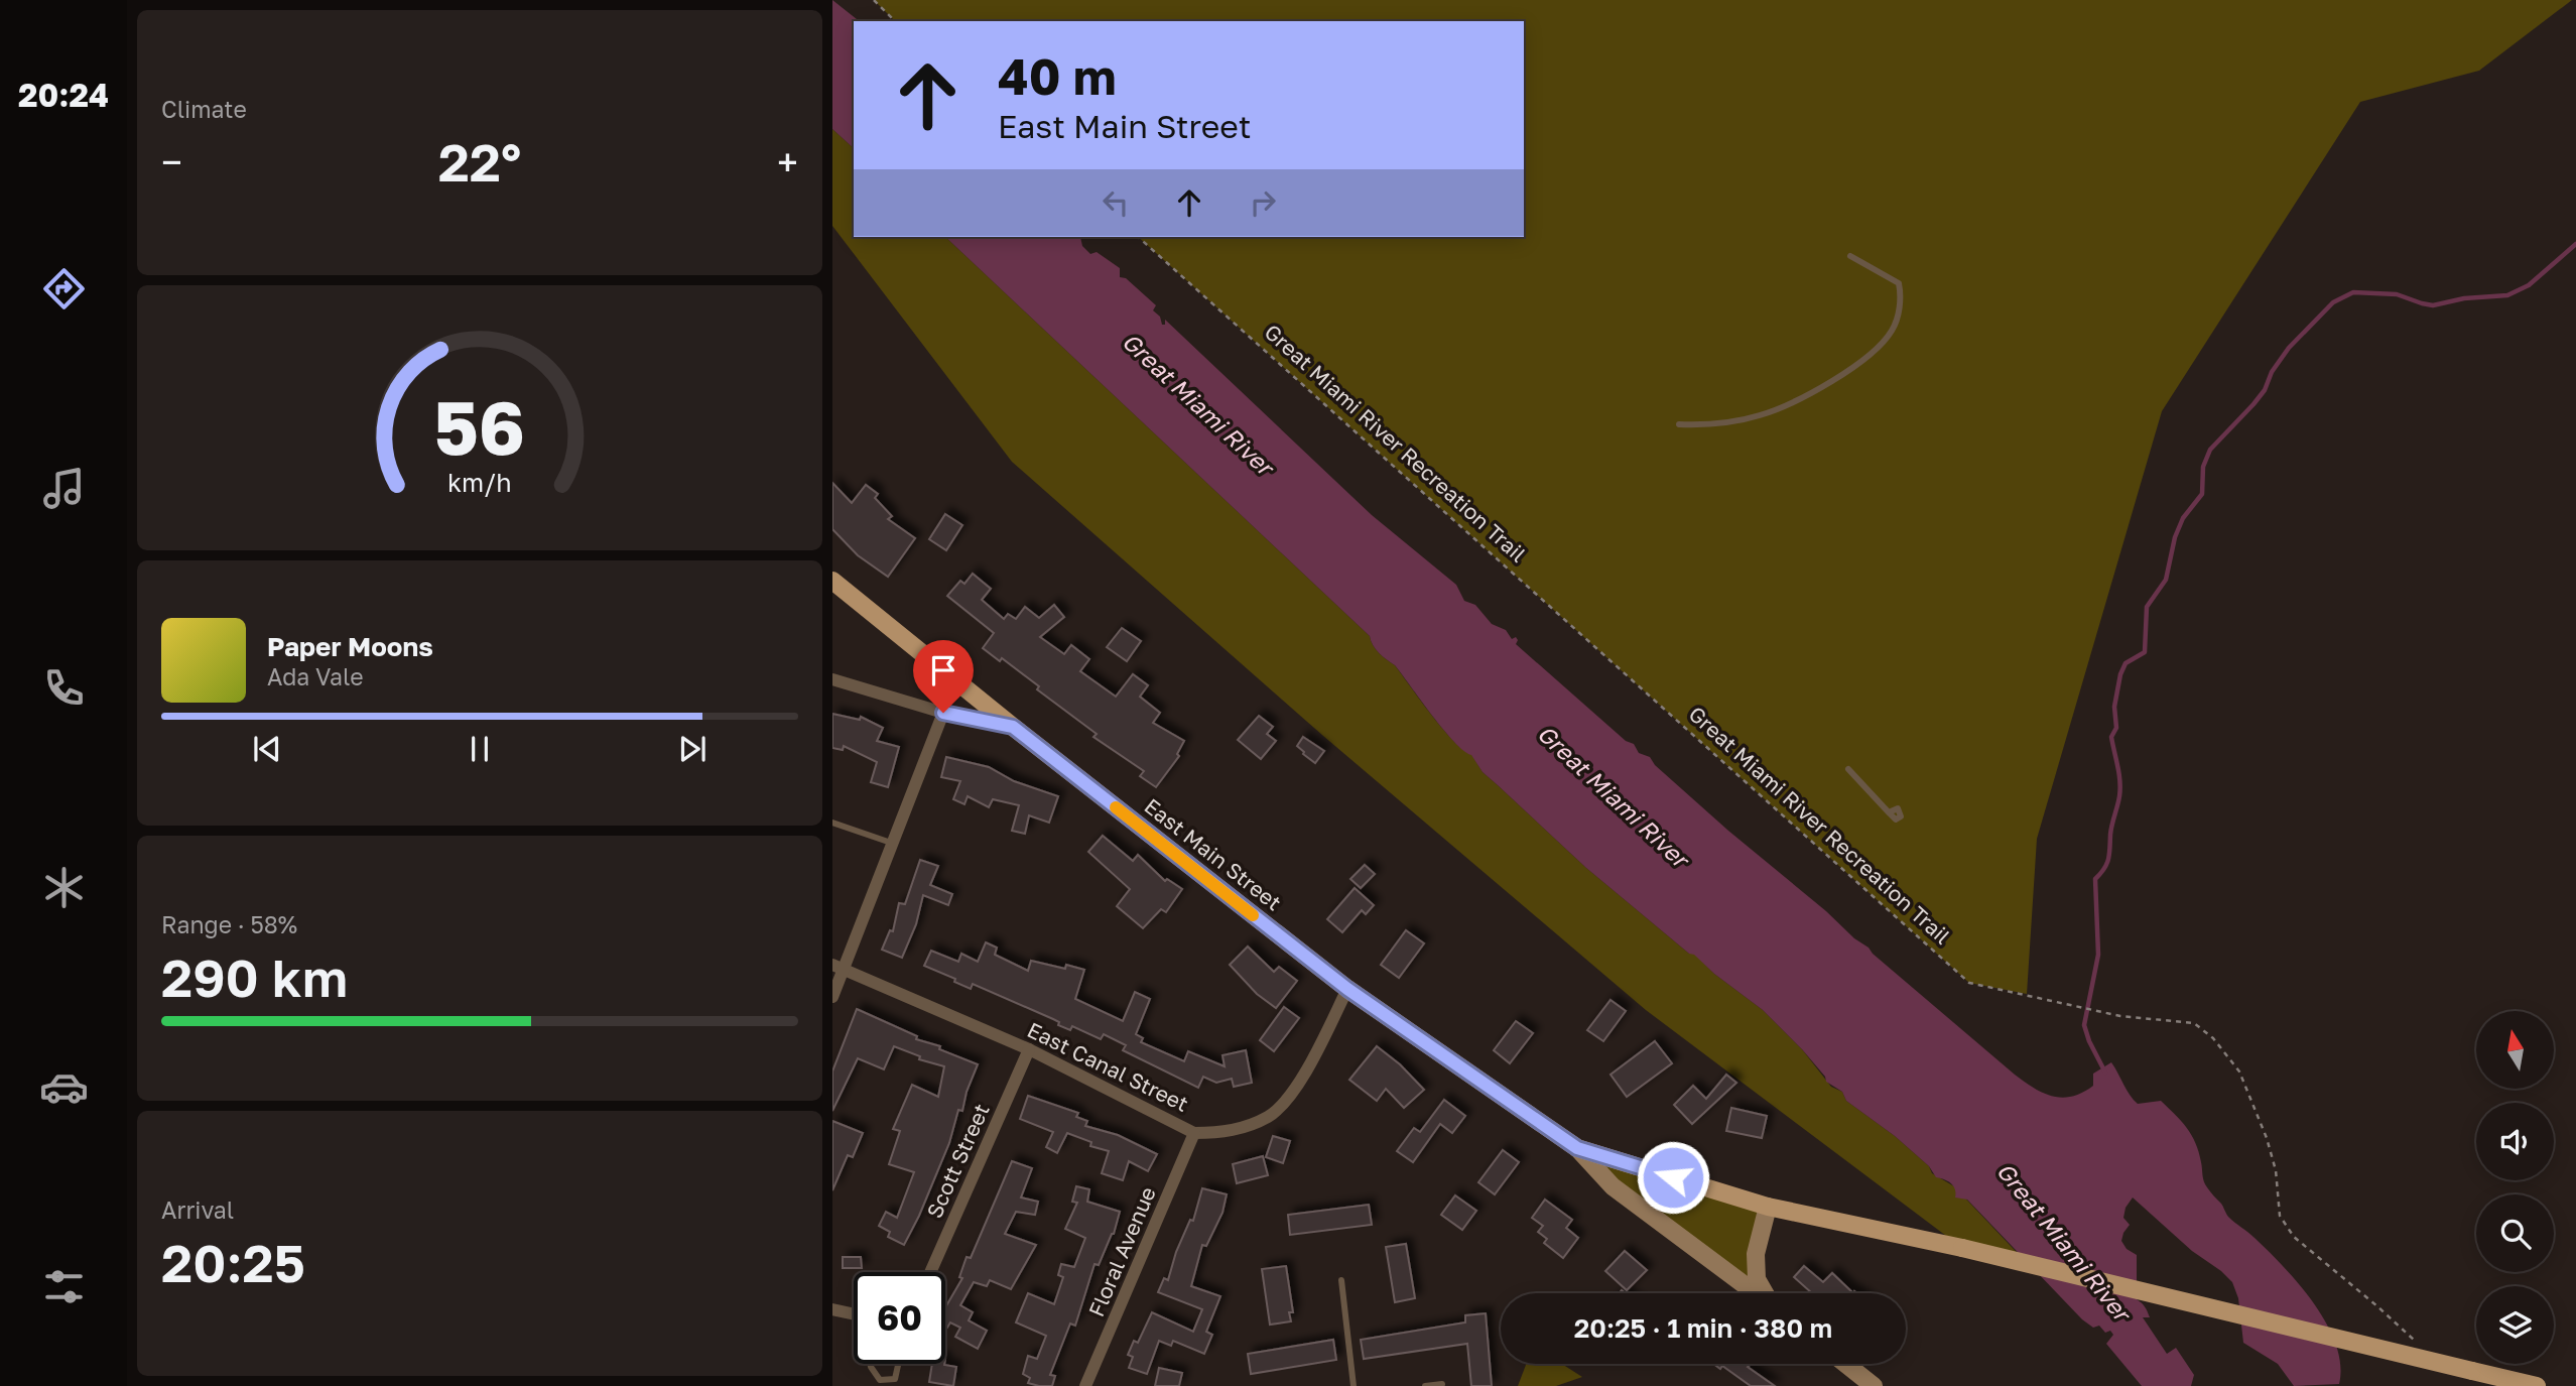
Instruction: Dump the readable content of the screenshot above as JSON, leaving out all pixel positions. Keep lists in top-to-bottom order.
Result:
{
  "streets": {
    "main road": ["East Main Street"],
    "street": ["East Canal Street", "Scott Street", "Floral Avenue"],
    "path": ["Great Miami River Recreation Trail"]
  },
  "crossings": [
    ["East Main Street", "East Canal Street"],
    ["East Canal Street", "Scott Street"],
    ["East Canal Street", "Floral Avenue"]
  ],
  "water": ["Great Miami River"],
  "north": "top",
  "page": {
    "tabs": "20:24",
    "tile": [
      "Climate",
      ["Range · 58%", "290 km"],
      ["Arrival", "20:25"]
    ],
    "turn": ["40 m", "East Main Street"],
    "heat": ["−", "22°", "+"],
    "song": ["Paper Moons", "Ada Vale"],
    "limit": "60",
    "trip": "20:25 · 1 min · 380 m",
    "gauge": ["56", "km/h"]
  }
}
